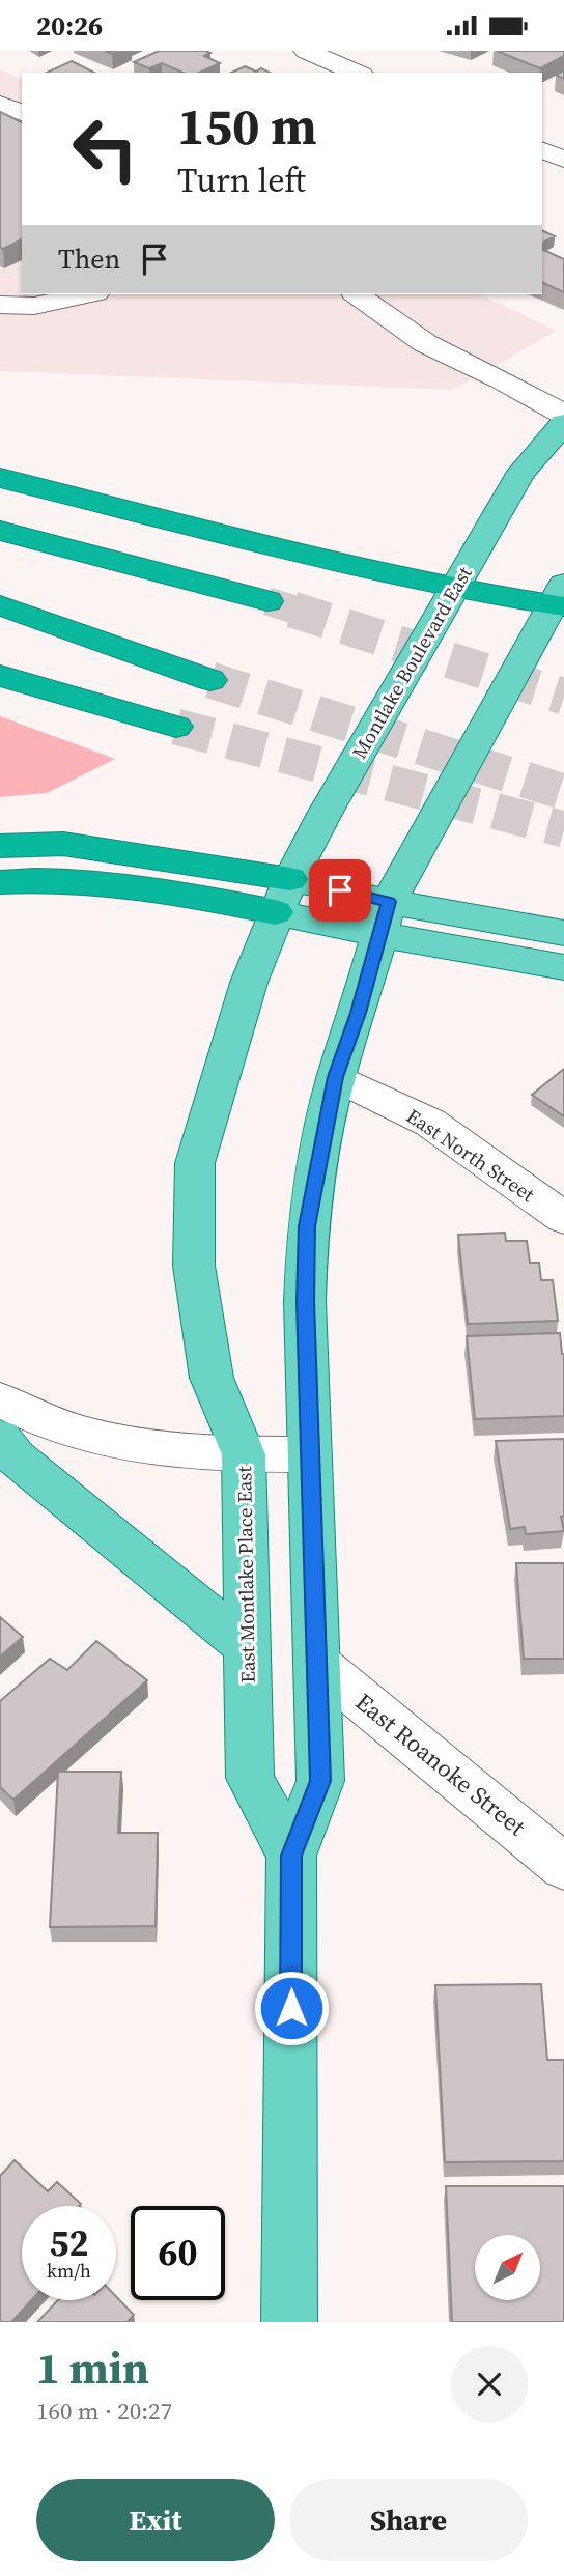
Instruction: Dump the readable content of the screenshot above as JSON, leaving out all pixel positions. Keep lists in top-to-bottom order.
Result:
{
  "streets": {
    "main road": ["Montlake Boulevard East", "East Montlake Place East"],
    "street": ["East North Street", "East Roanoke Street"]
  },
  "crossings": [
    ["Montlake Boulevard East", "East Montlake Place East"],
    ["East North Street", "East Montlake Place East"],
    ["East Montlake Place East", "East Roanoke Street"]
  ],
  "north": "top right",
  "page": {
    "status": "20:26",
    "turn": ["150 m", "Turn left"],
    "then": "Then",
    "speed": "52 km/h",
    "limit": "60",
    "heading": ["1 min", "160 m · 20:27"],
    "buttons": ["Exit", "Share"]
  }
}
